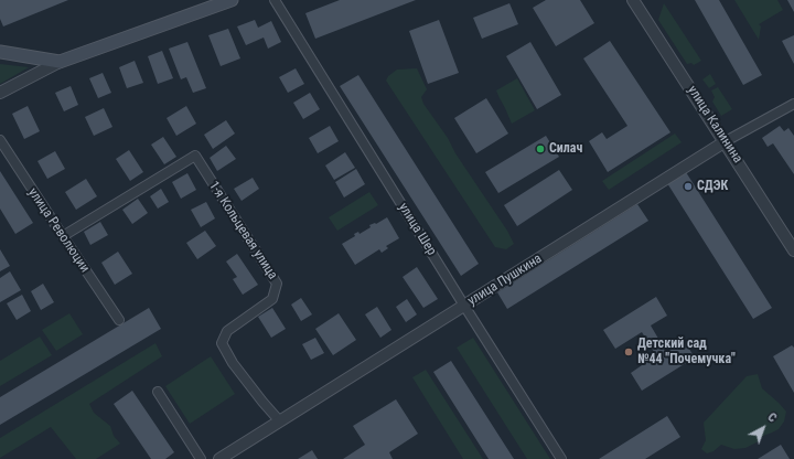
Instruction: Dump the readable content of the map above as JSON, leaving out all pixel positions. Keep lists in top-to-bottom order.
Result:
{
  "streets": {
    "street": [
      "улица Калинина",
      "улица Шер",
      "улица Революции",
      "1-я Кольцевая улица",
      "улица Пушкина"
    ]
  },
  "crossings": [
    ["улица Калинина", "улица Пушкина"],
    ["улица Шер", "улица Пушкина"],
    ["улица Революции", "1-я Кольцевая улица"],
    ["1-я Кольцевая улица", "улица Пушкина"]
  ],
  "places": ["Силач", "СДЭК", "Детский сад №44 \"Почемучка\""],
  "north": "top right"
}
